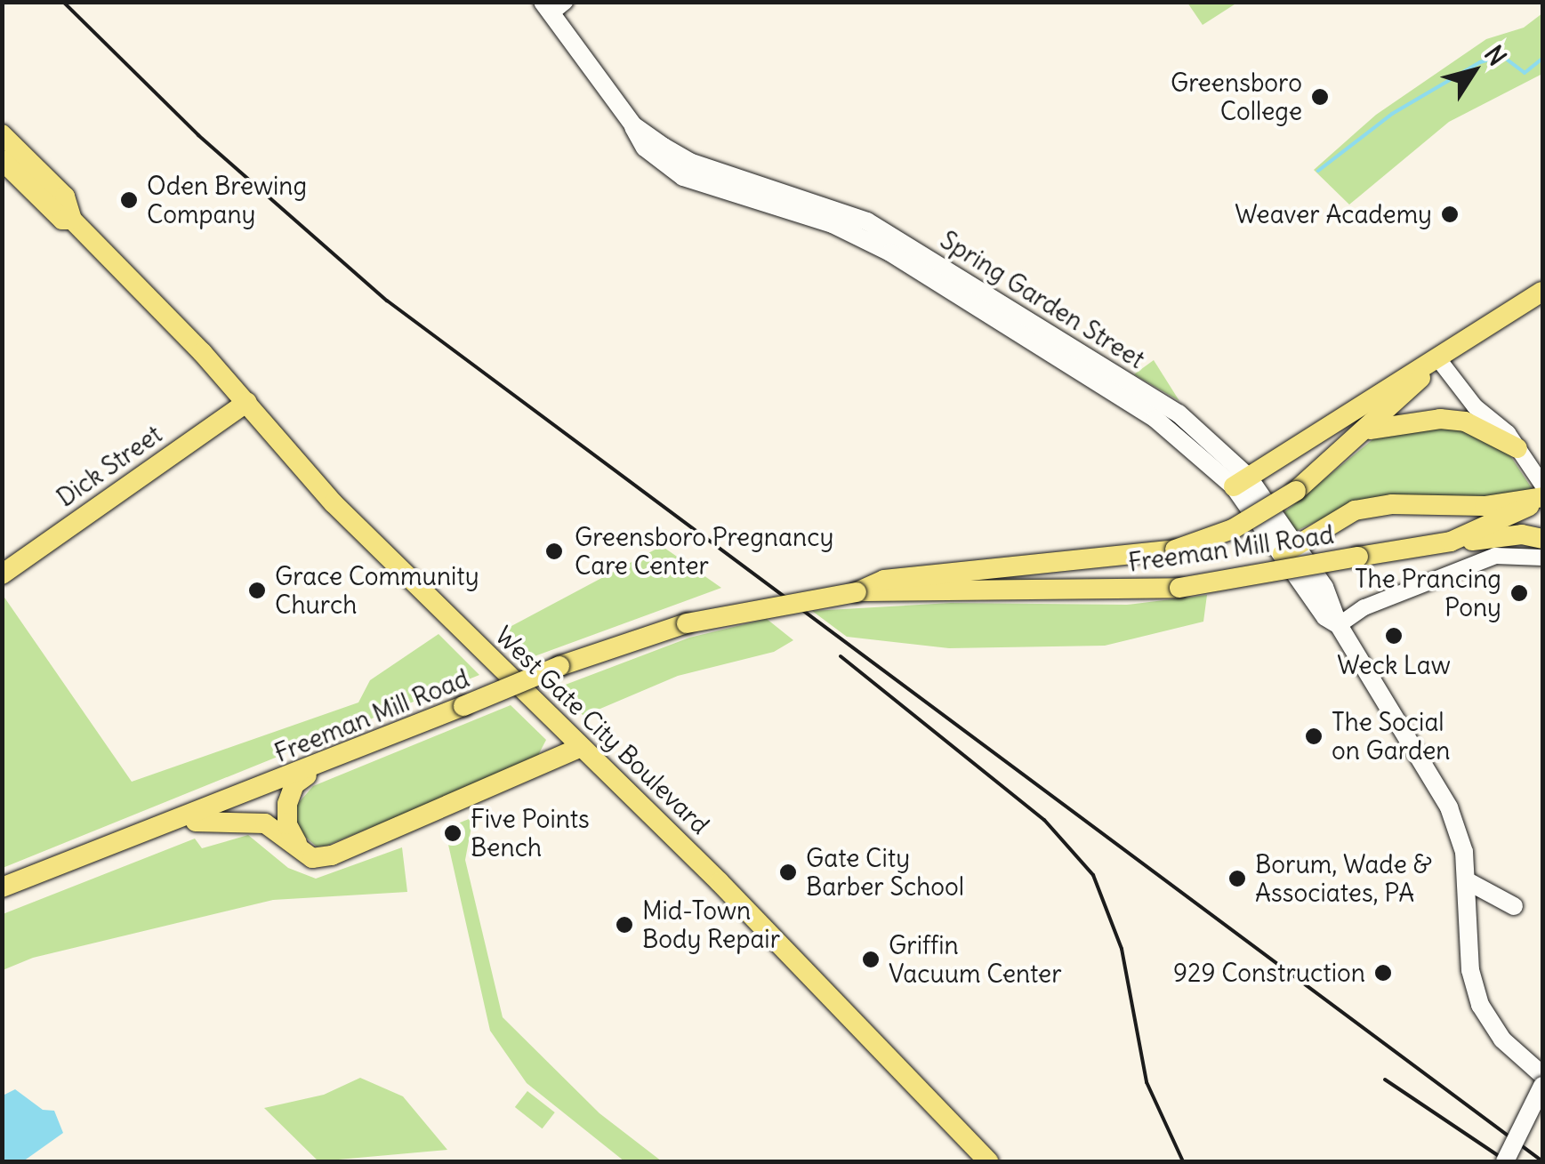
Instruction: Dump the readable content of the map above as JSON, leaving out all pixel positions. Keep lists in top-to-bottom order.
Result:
{
  "streets": {
    "main road": [
      "Spring Garden Street",
      "Dick Street",
      "Freeman Mill Road",
      "West Gate City Boulevard"
    ]
  },
  "crossings": [
    ["Dick Street", "West Gate City Boulevard"]
  ],
  "places": [
    "Greensboro College",
    "Oden Brewing Company",
    "Weaver Academy",
    "Greensboro Pregnancy Care Center",
    "Grace Community Church",
    "The Prancing Pony",
    "Weck Law",
    "The Social on Garden",
    "Five Points Bench",
    "Gate City Barber School",
    "Borum, Wade & Associates, PA",
    "Mid-Town Body Repair",
    "Griffin Vacuum Center",
    "929 Construction"
  ],
  "north": "top right"
}
